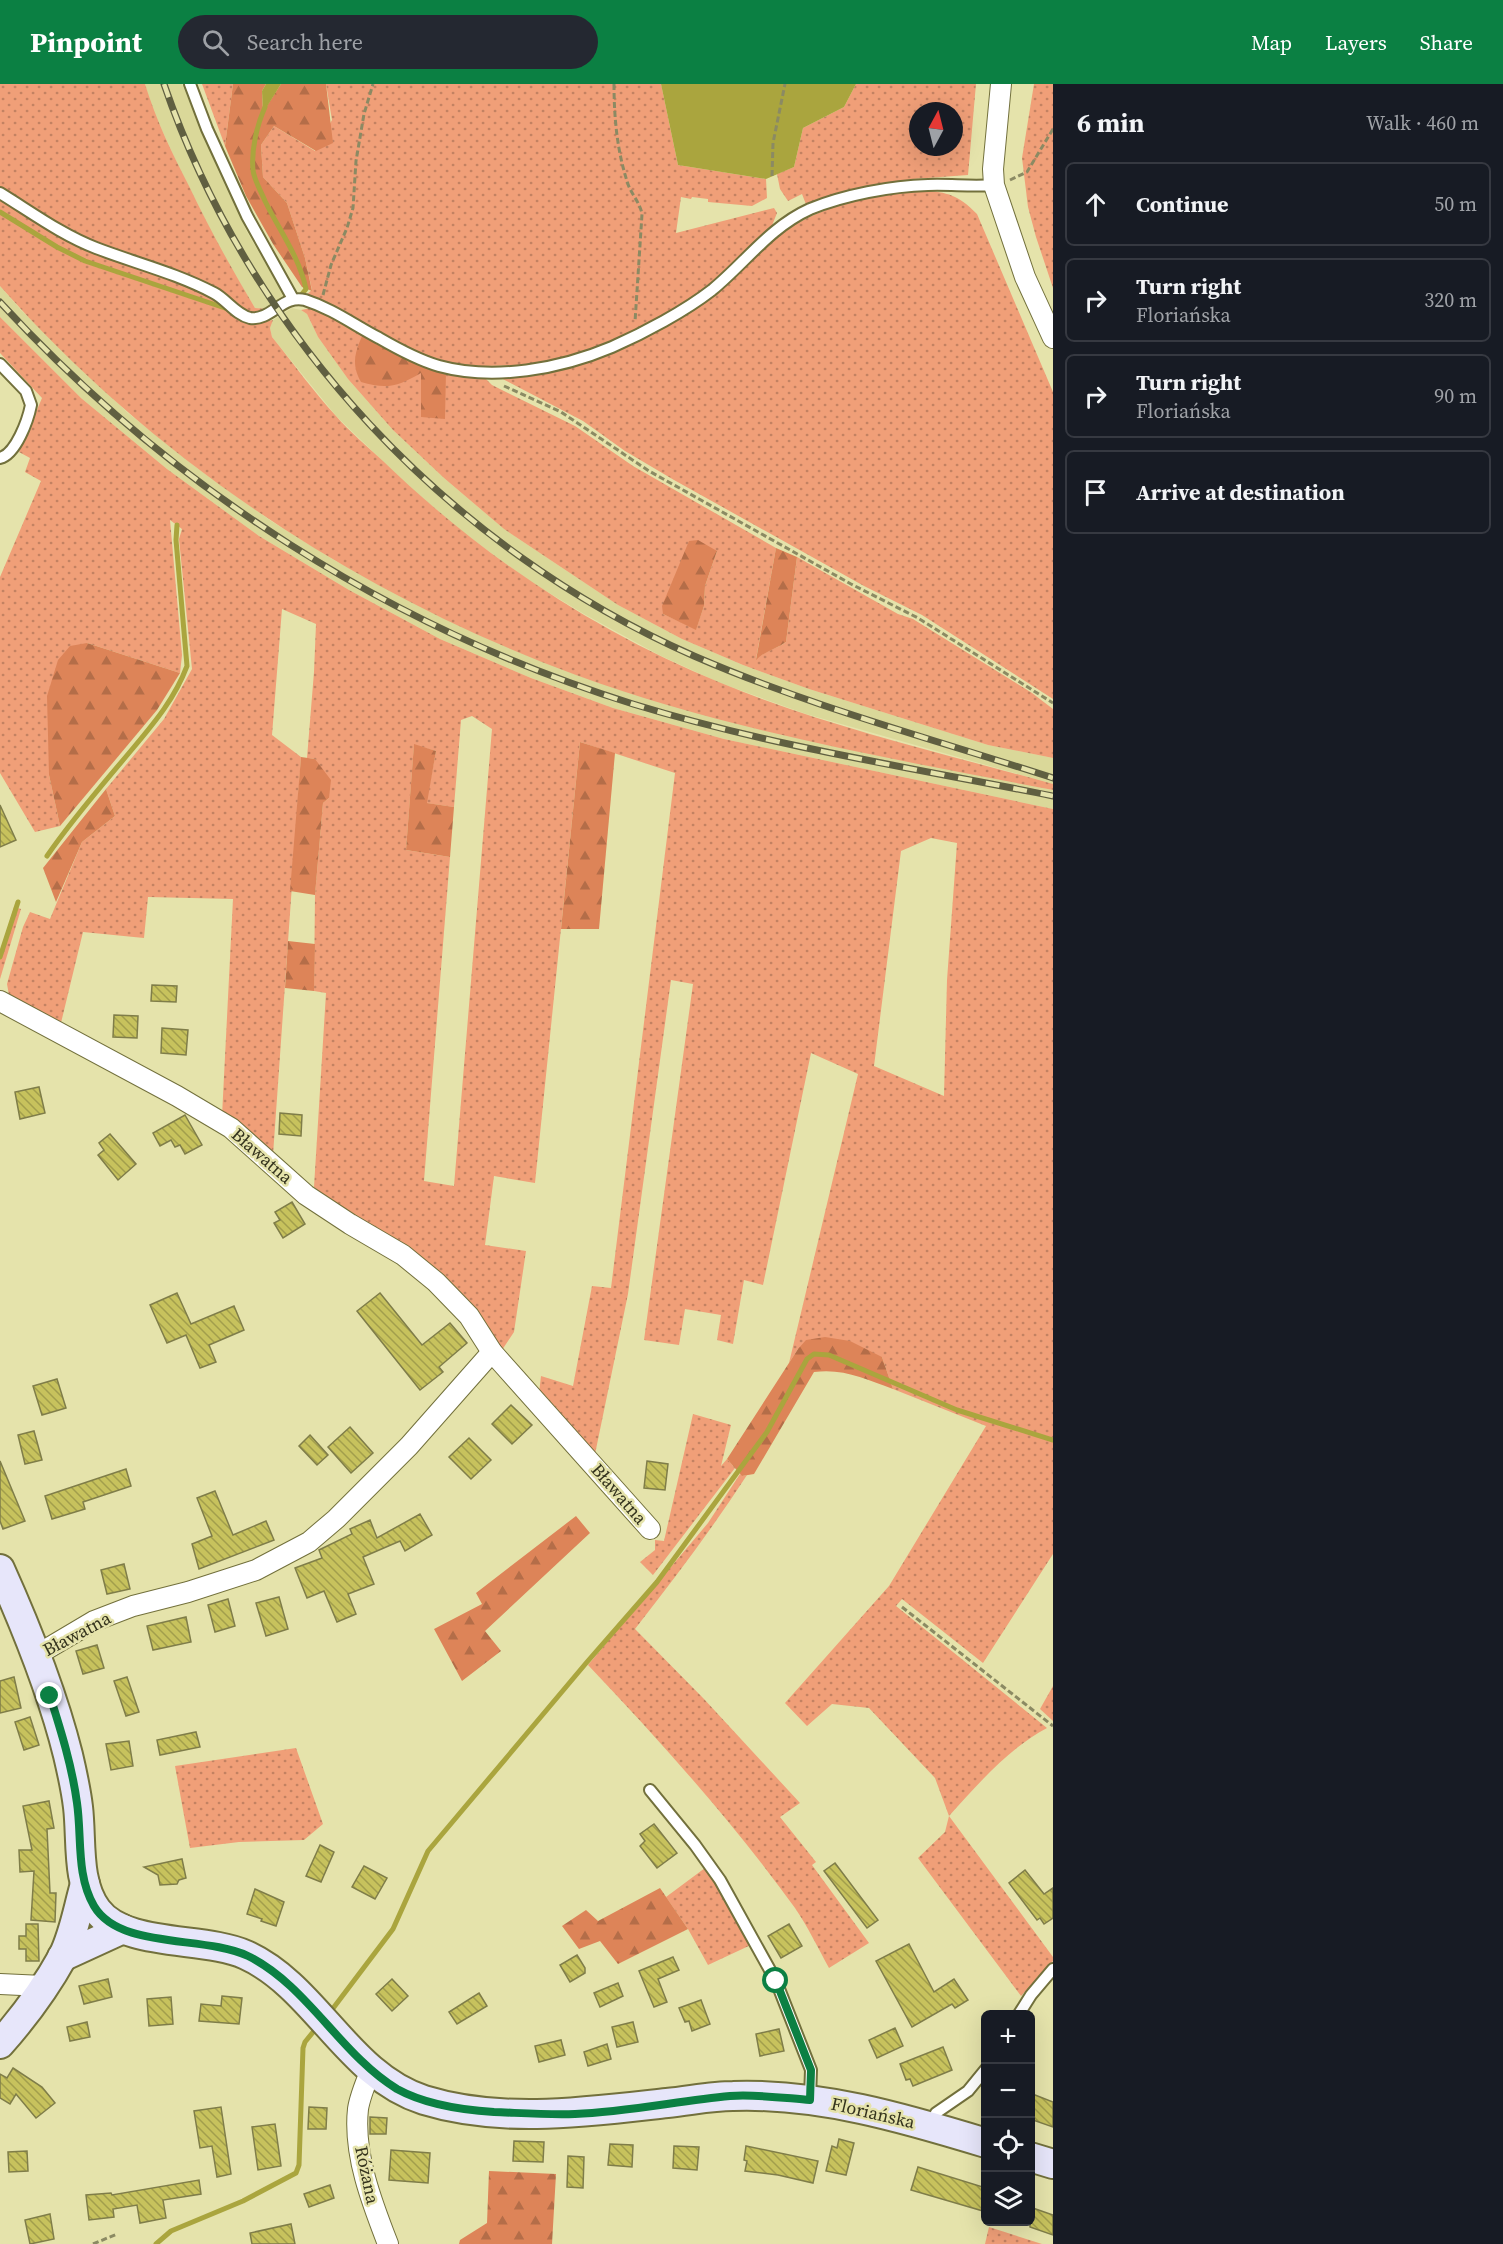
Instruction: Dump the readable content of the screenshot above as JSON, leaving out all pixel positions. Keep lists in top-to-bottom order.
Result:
{
  "streets": {
    "street": ["Bławatna", "Floriańska", "Różana"]
  },
  "crossings": [
    ["Bławatna", "Floriańska"],
    ["Floriańska", "Różana"]
  ],
  "north": "top",
  "page": {
    "header": "Pinpoint",
    "search": "Search here",
    "nav": ["Map", "Layers", "Share"],
    "heading": ["6 min", "Walk · 460 m"],
    "list": [
      ["Continue", "50 m"],
      ["Turn right", "Floriańska", "320 m"],
      ["Turn right", "Floriańska", "90 m"],
      "Arrive at destination"
    ],
    "map_buttons": ["+", "−"]
  }
}
